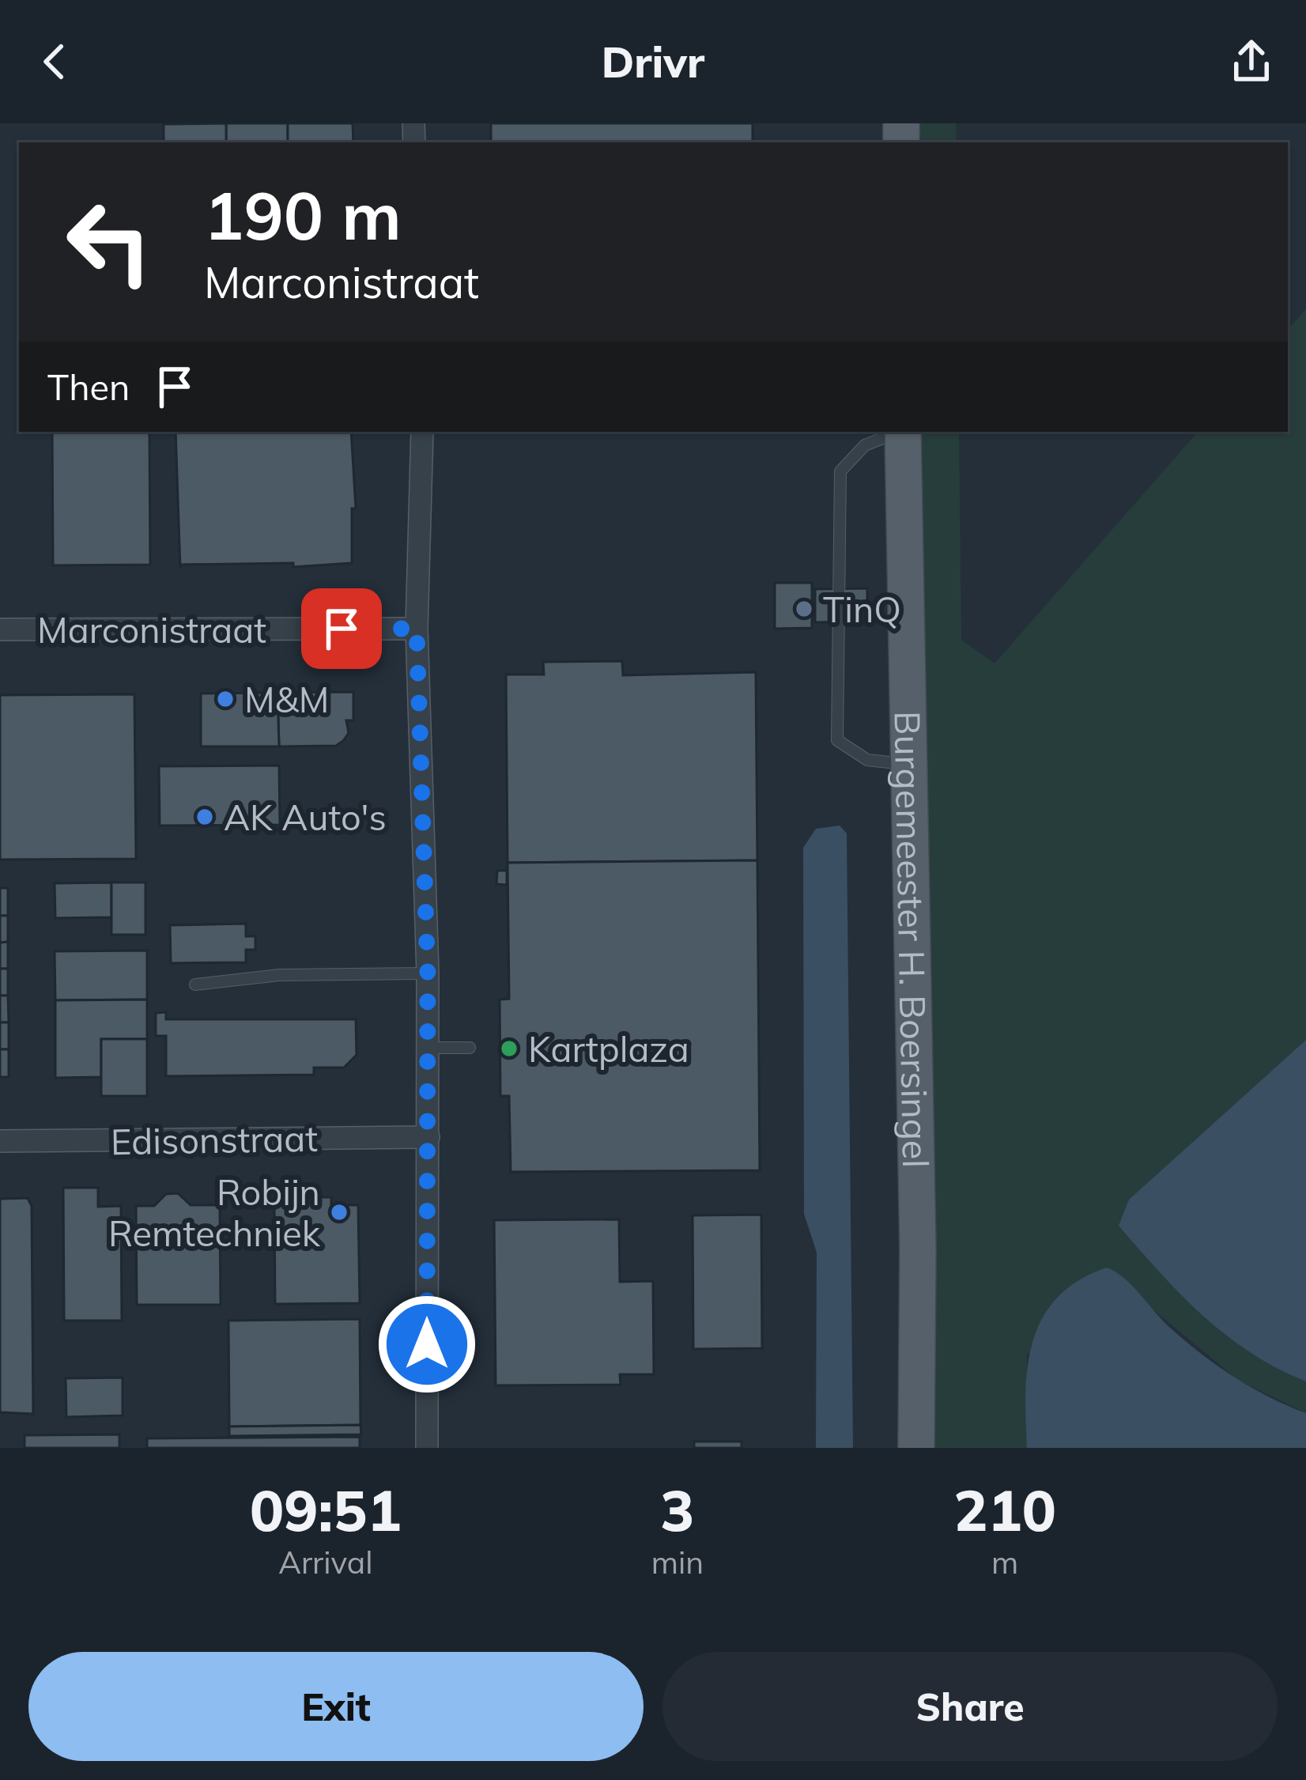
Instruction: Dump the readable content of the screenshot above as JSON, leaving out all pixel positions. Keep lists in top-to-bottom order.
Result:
{
  "streets": {
    "main road": ["Burgemeester H. Boersingel"],
    "street": ["Marconistraat", "Edisonstraat"]
  },
  "places": [
    "TinQ",
    "M&M",
    "AK Auto's",
    "Kartplaza",
    "Robijn Remtechniek"
  ],
  "page": {
    "header": "Drivr",
    "turn": ["190 m", "Marconistraat"],
    "then": "Then",
    "eta": [
      "09:51",
      "Arrival",
      "3",
      "min",
      "210",
      "m"
    ],
    "buttons": ["Exit", "Share"]
  }
}
